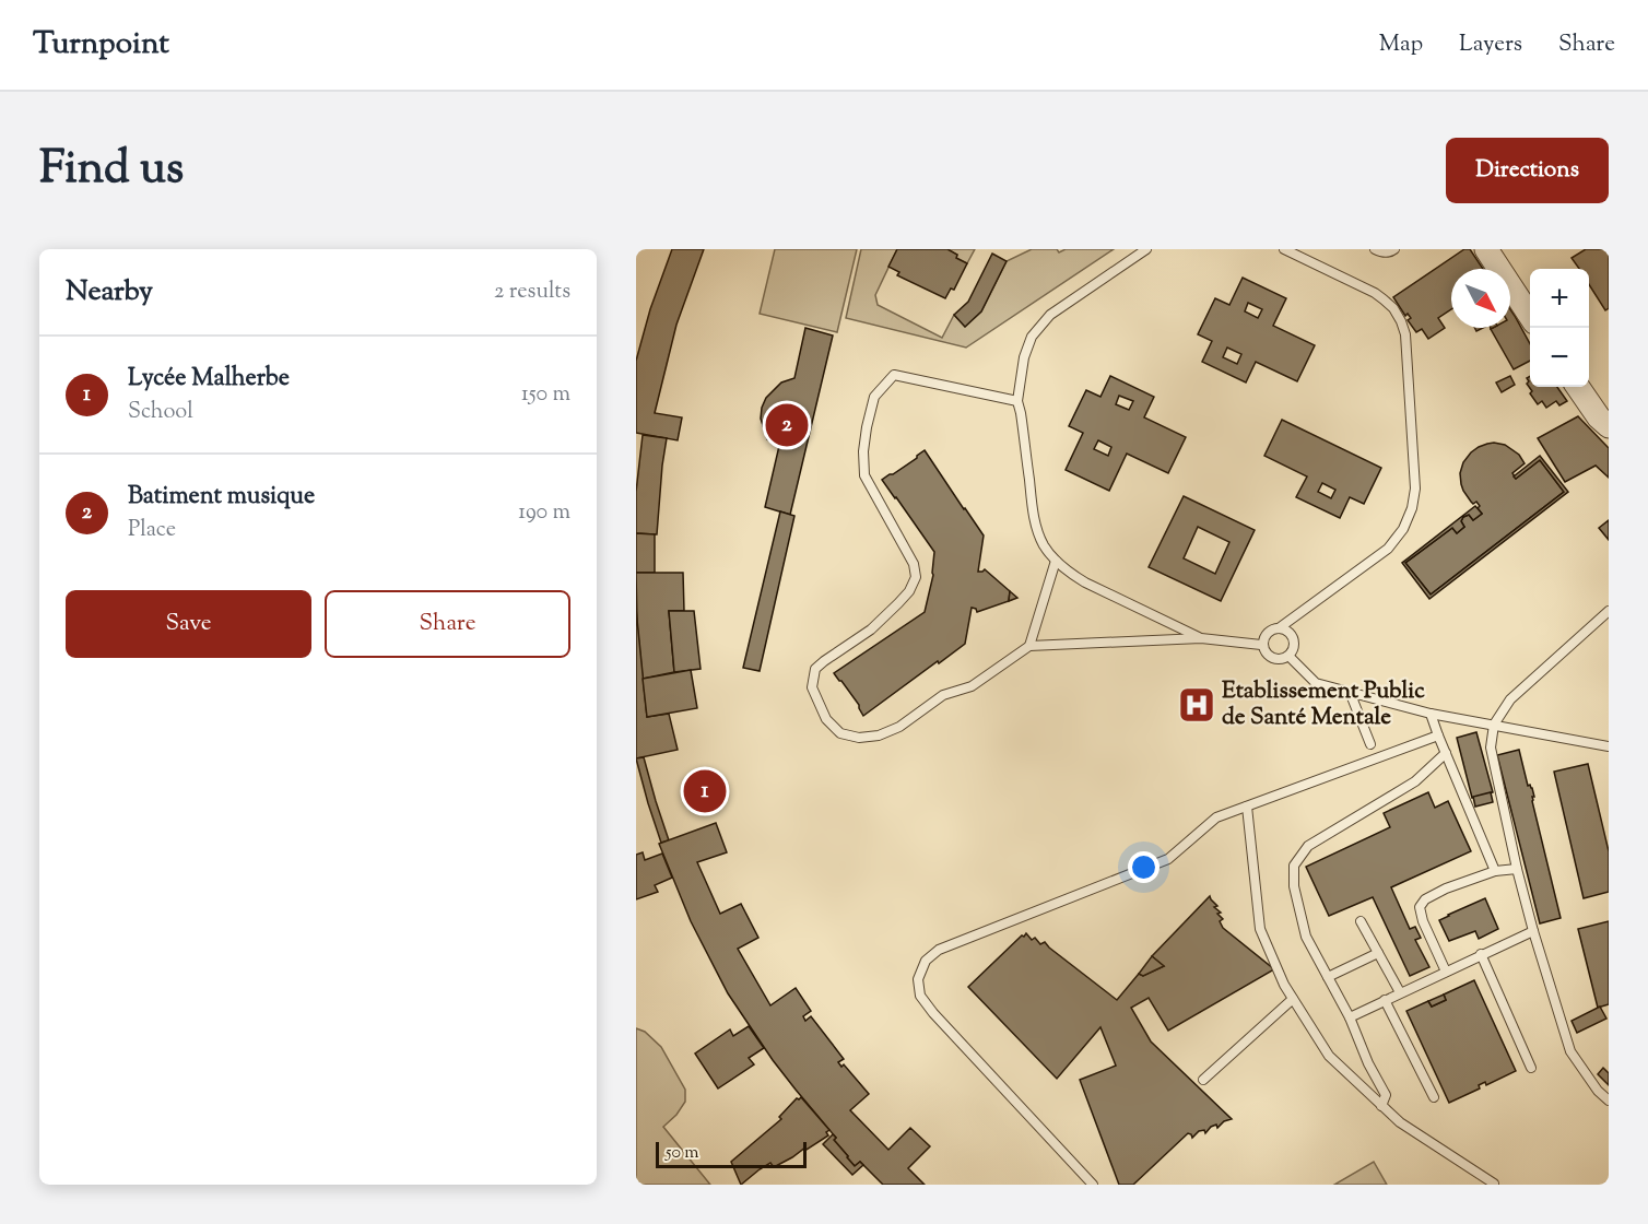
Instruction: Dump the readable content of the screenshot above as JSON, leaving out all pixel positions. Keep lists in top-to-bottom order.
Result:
{
  "places": {
    "hospital": ["Etablissement Public de Santé Mentale"]
  },
  "scale_bar": "50 m",
  "north": "bottom right",
  "page": {
    "header": "Turnpoint",
    "nav": ["Map", "Layers", "Share"],
    "title": "Find us",
    "buttons": [
      "Directions",
      ["Save", "Share"]
    ],
    "heading": ["Nearby", "2 results"],
    "map_buttons": ["+", "−"],
    "list": [
      {
        "mark": "1",
        "name": "Lycée Malherbe",
        "note": "School",
        "value": "150 m"
      },
      {
        "mark": "2",
        "name": "Batiment musique",
        "note": "Place",
        "value": "190 m"
      }
    ],
    "pins": ["2", "1"],
    "scale": "50 m"
  }
}
